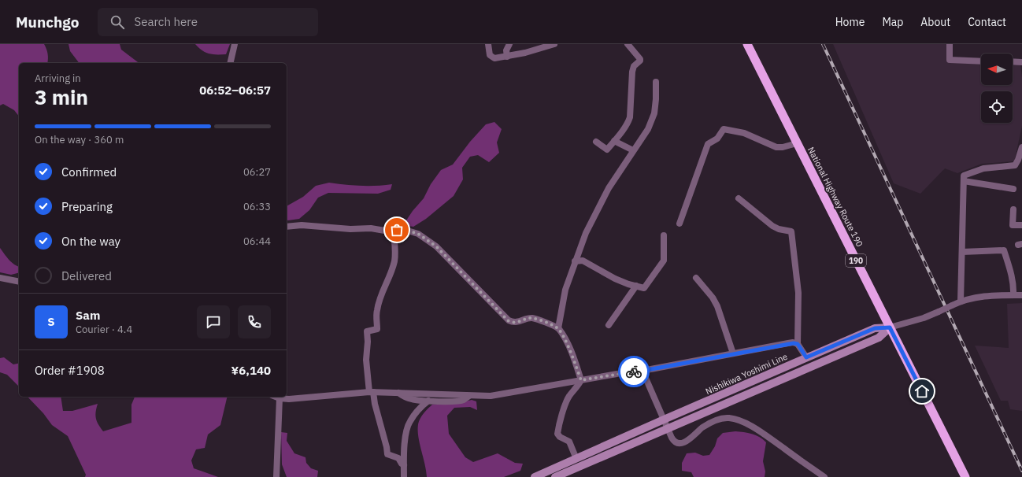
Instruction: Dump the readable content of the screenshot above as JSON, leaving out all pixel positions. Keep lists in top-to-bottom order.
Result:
{
  "streets": {
    "highway": ["National Highway Route 190", "190"],
    "main road": ["Nishikiwa Yoshimi Line"]
  },
  "crossings": [
    ["National Highway Route 190", "Nishikiwa Yoshimi Line"]
  ],
  "north": "left",
  "page": {
    "header": "Munchgo",
    "search": "Search here",
    "nav": [
      "Home",
      "Map",
      "About",
      "Contact"
    ],
    "heading": ["3 min", "Arriving in", "06:52–06:57"],
    "panel": [
      "Sam",
      "Courier · 4.4",
      "Order #1908",
      "¥6,140"
    ],
    "bar": "On the way · 360 m",
    "list": [
      ["Confirmed", "06:27"],
      ["Preparing", "06:33"],
      ["On the way", "06:44"],
      "Delivered"
    ],
    "round": "S"
  }
}
